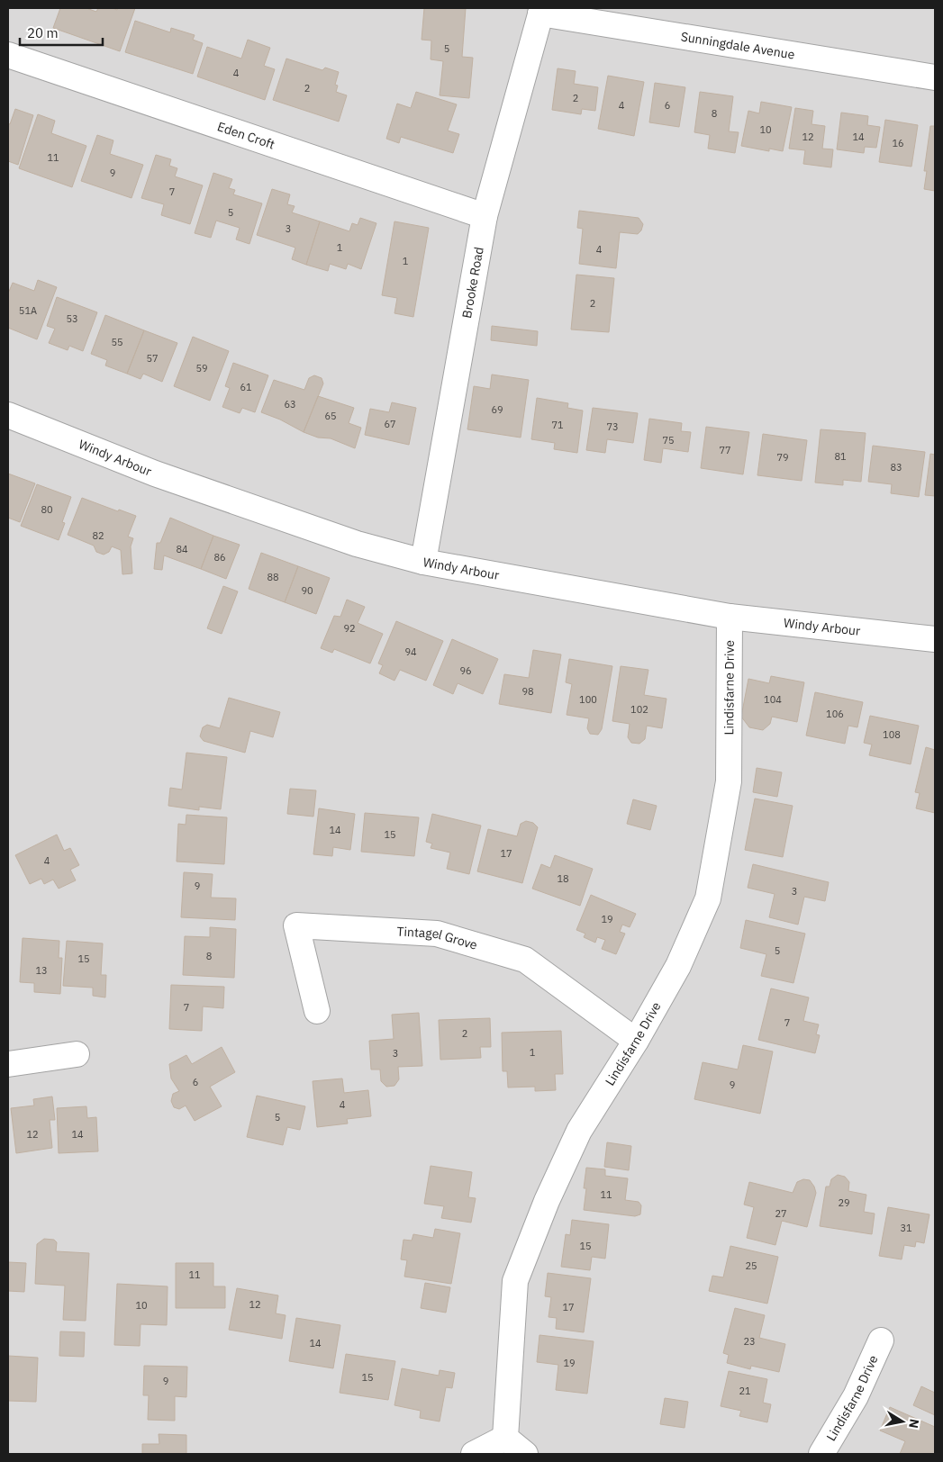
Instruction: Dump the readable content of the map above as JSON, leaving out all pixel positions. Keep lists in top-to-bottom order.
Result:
{
  "streets": {
    "street": [
      "Sunningdale Avenue",
      "Eden Croft",
      "Brooke Road",
      "Windy Arbour",
      "Lindisfarne Drive",
      "Tintagel Grove"
    ]
  },
  "crossings": [
    ["Sunningdale Avenue", "Brooke Road"],
    ["Eden Croft", "Brooke Road"],
    ["Brooke Road", "Windy Arbour"],
    ["Windy Arbour", "Lindisfarne Drive"],
    ["Lindisfarne Drive", "Tintagel Grove"]
  ],
  "house_numbers": [
    "5",
    "4",
    "2",
    "2",
    "4",
    "6",
    "8",
    "10",
    "12",
    "14",
    "16",
    "11",
    "9",
    "7",
    "5",
    "3",
    "1",
    "4",
    "1",
    "2",
    "51A",
    "53",
    "55",
    "57",
    "59",
    "61",
    "63",
    "69",
    "65",
    "67",
    "71",
    "73",
    "75",
    "77",
    "81",
    "79",
    "83",
    "80",
    "82",
    "84",
    "86",
    "88",
    "90",
    "92",
    "94",
    "96",
    "98",
    "100",
    "104",
    "102",
    "106",
    "108",
    "14",
    "15",
    "17",
    "4",
    "18",
    "9",
    "3",
    "19",
    "5",
    "8",
    "15",
    "13",
    "7",
    "7",
    "2",
    "1",
    "3",
    "6",
    "9",
    "4",
    "5",
    "12",
    "14",
    "11",
    "29",
    "27",
    "31",
    "15",
    "25",
    "11",
    "12",
    "10",
    "17",
    "23",
    "14",
    "19",
    "15",
    "9",
    "21"
  ],
  "scale_bar": "20 m",
  "north": "right"
}
